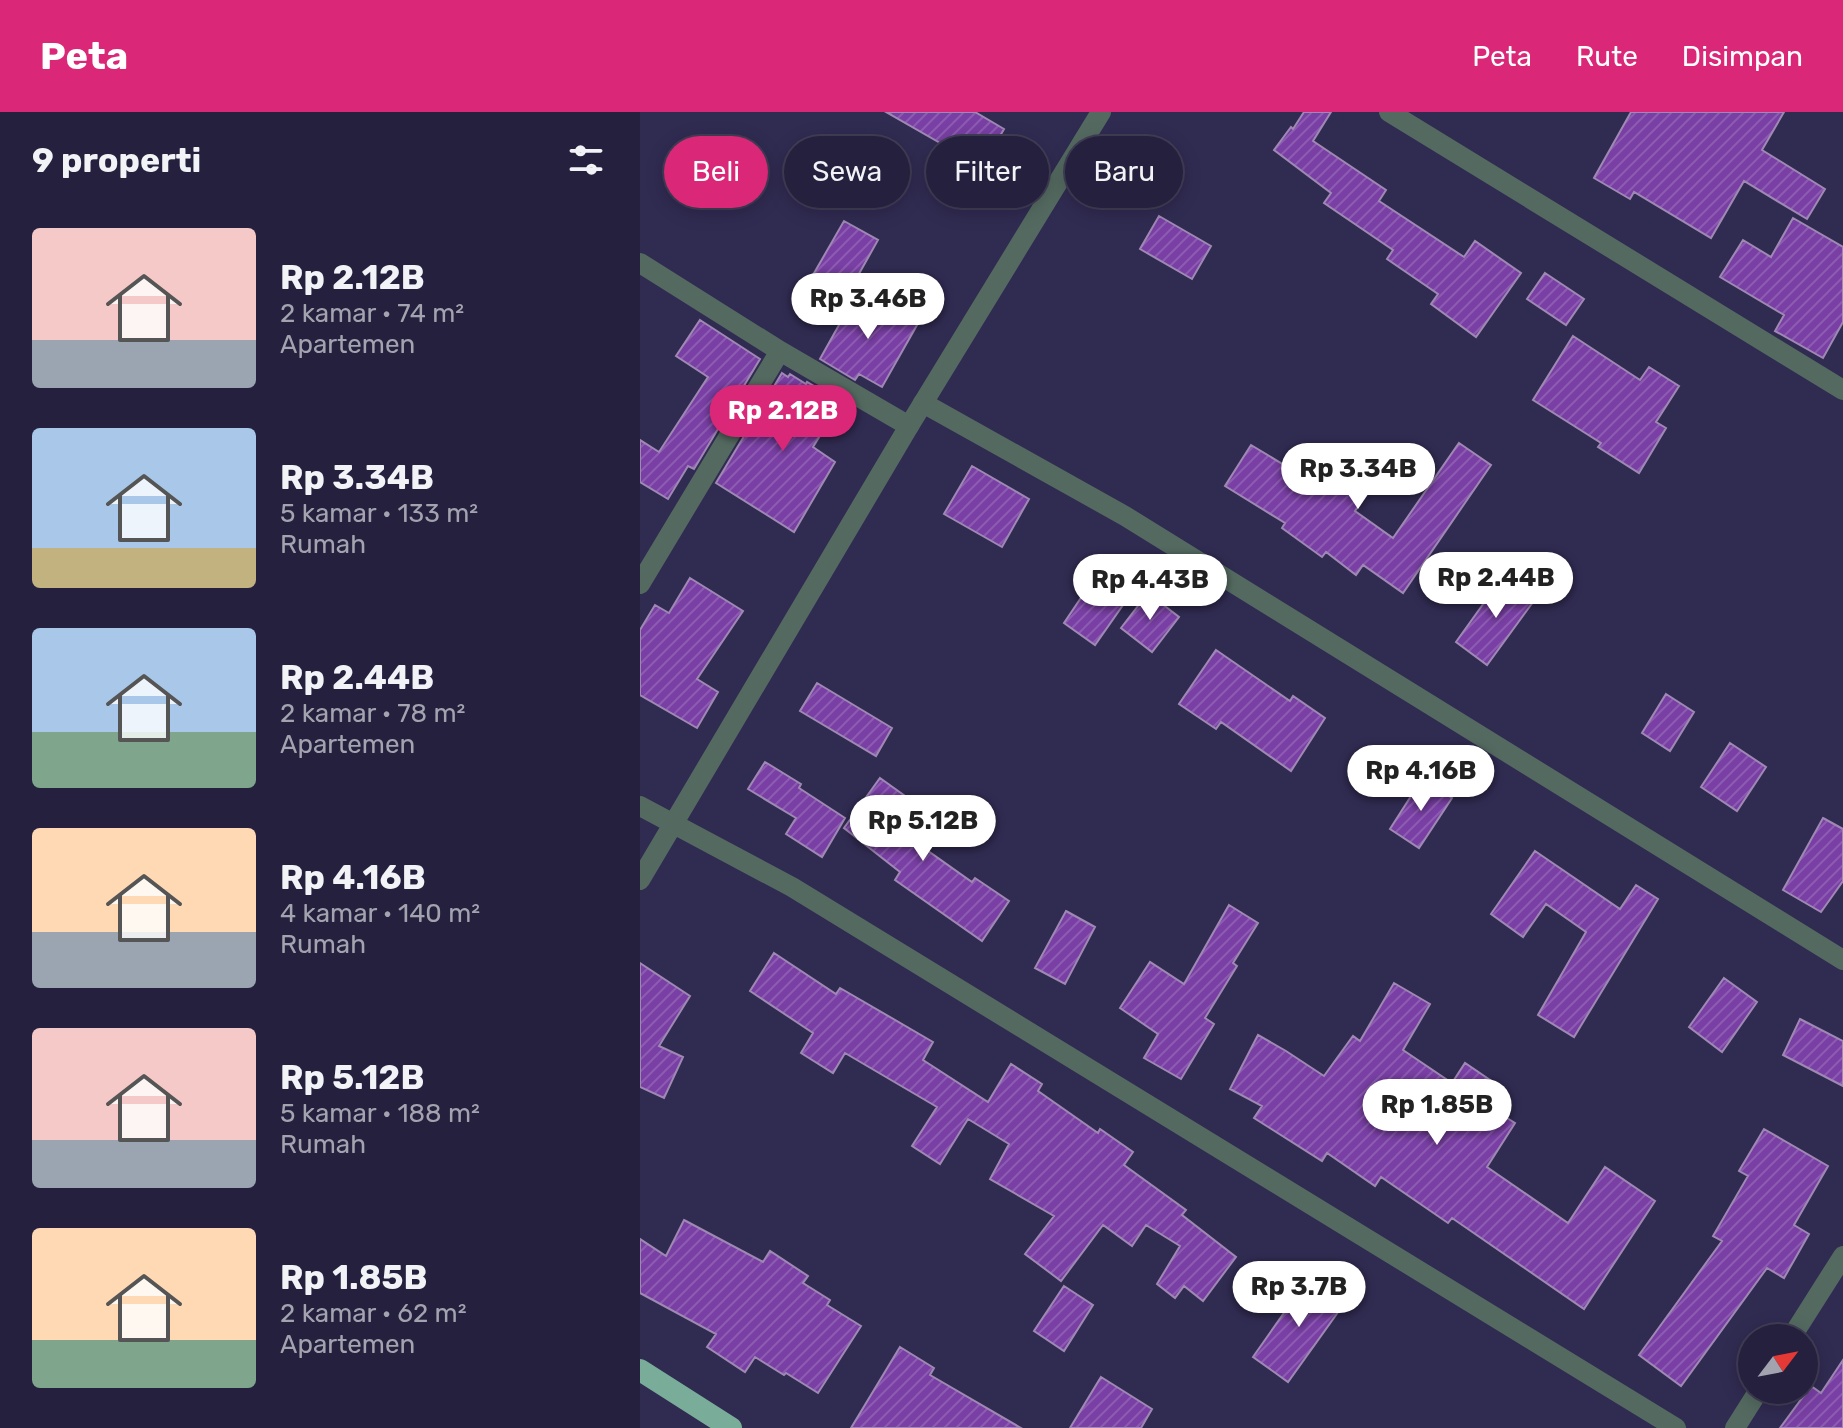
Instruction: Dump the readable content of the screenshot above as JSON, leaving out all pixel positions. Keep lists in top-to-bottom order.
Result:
{
  "north": "top right",
  "page": {
    "header": "Peta",
    "nav": ["Peta", "Rute", "Disimpan"],
    "heading": "9 properti",
    "chip": [
      "Beli",
      "Sewa",
      "Filter",
      "Baru"
    ],
    "list": [
      {
        "name": "Rp 2.12B",
        "note": "2 kamar · 74 m² · Apartemen"
      },
      {
        "name": "Rp 3.34B",
        "note": "5 kamar · 133 m² · Rumah"
      },
      {
        "name": "Rp 2.44B",
        "note": "2 kamar · 78 m² · Apartemen"
      },
      {
        "name": "Rp 4.16B",
        "note": "4 kamar · 140 m² · Rumah"
      },
      {
        "name": "Rp 5.12B",
        "note": "5 kamar · 188 m² · Rumah"
      },
      {
        "name": "Rp 1.85B",
        "note": "2 kamar · 62 m² · Apartemen"
      }
    ],
    "price": [
      "Rp 3.46B",
      "Rp 2.12B",
      "Rp 3.34B",
      "Rp 2.44B",
      "Rp 4.43B",
      "Rp 4.16B",
      "Rp 5.12B",
      "Rp 1.85B",
      "Rp 3.7B"
    ]
  }
}
